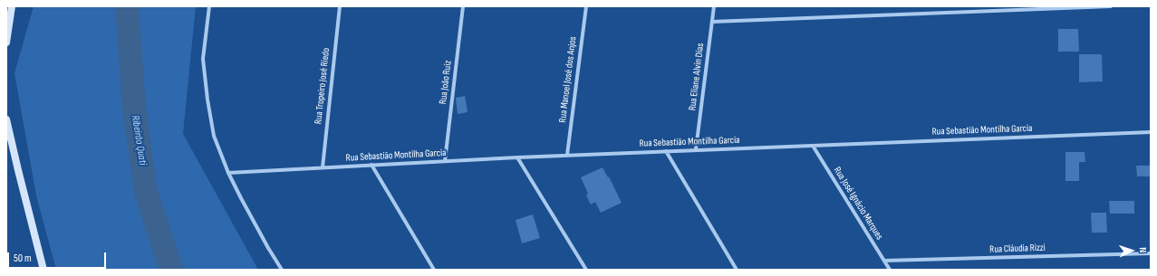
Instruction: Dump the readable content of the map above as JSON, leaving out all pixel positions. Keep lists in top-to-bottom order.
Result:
{
  "streets": {
    "street": [
      "Rua Eliane Alvin Dias",
      "Rua Manoel José dos Anjos",
      "Rua João Ruiz",
      "Rua Tropeiro José Riedo",
      "Rua Sebastião Montilha Garcia",
      "Rua José Ignácio Marques",
      "Rua Cláudia Rizzi"
    ]
  },
  "crossings": [
    ["Rua Eliane Alvin Dias", "Rua Sebastião Montilha Garcia"],
    ["Rua Manoel José dos Anjos", "Rua Sebastião Montilha Garcia"],
    ["Rua João Ruiz", "Rua Sebastião Montilha Garcia"],
    ["Rua Tropeiro José Riedo", "Rua Sebastião Montilha Garcia"],
    ["Rua Sebastião Montilha Garcia", "Rua José Ignácio Marques"],
    ["Rua José Ignácio Marques", "Rua Cláudia Rizzi"]
  ],
  "water": ["Ribeirão Quati"],
  "scale_bar": "50 m",
  "north": "right"
}
